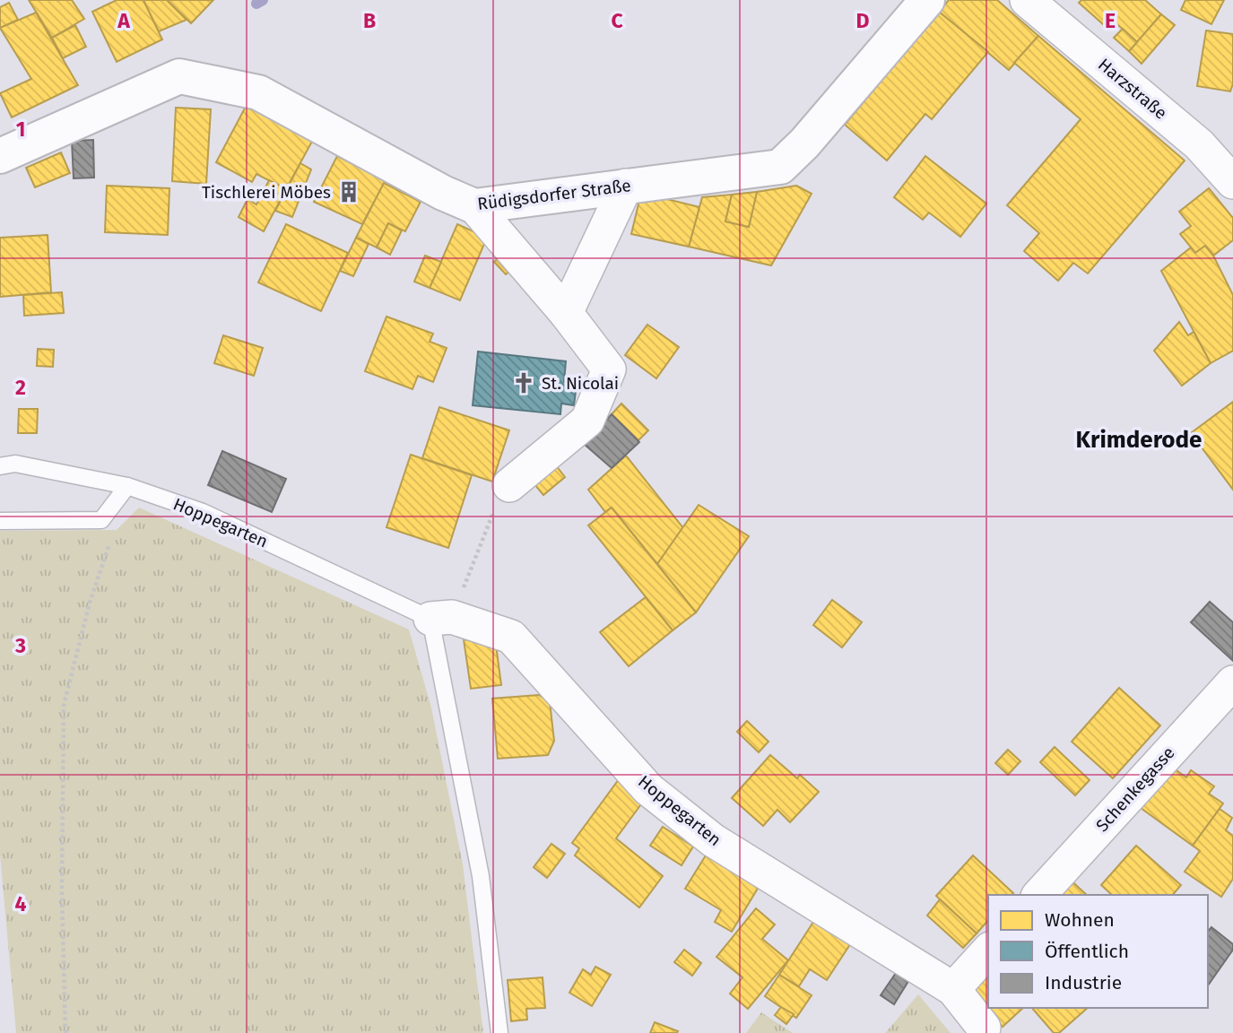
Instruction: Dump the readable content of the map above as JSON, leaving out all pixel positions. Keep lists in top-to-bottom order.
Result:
{
  "streets": {
    "street": [
      "Harzstraße",
      "Rüdigsdorfer Straße",
      "Hoppegarten",
      "Schenkegasse"
    ]
  },
  "districts": ["Krimderode"],
  "places": {
    "building": ["Tischlerei Möbes"],
    "church": ["St. Nicolai"]
  },
  "legend": ["Wohnen", "Öffentlich", "Industrie"],
  "grid": {
    "columns": [
      "A",
      "B",
      "C",
      "D",
      "E"
    ],
    "rows": [
      "1",
      "2",
      "3",
      "4"
    ]
  }
}
